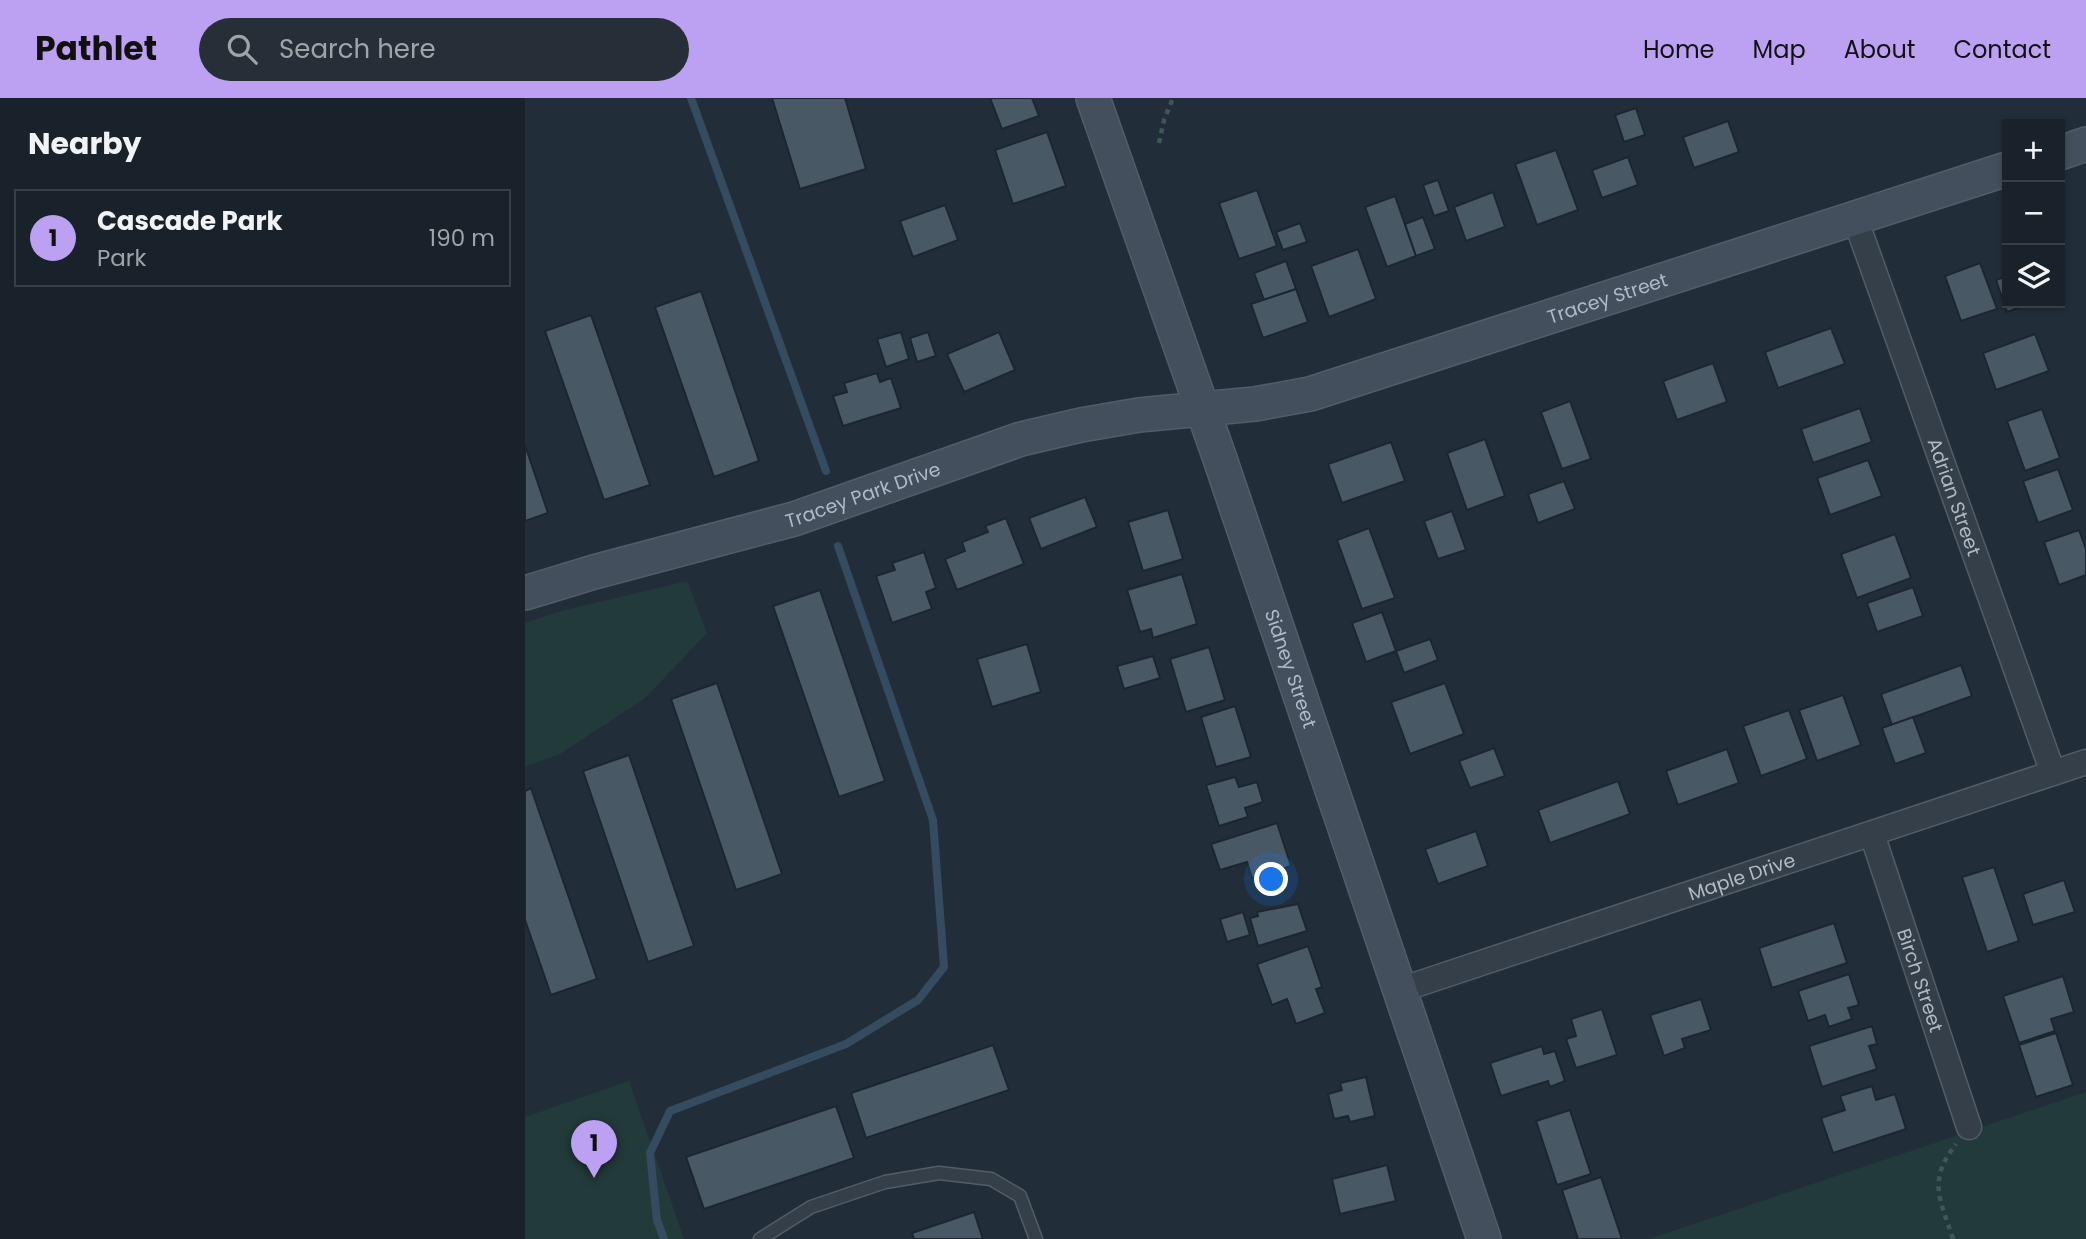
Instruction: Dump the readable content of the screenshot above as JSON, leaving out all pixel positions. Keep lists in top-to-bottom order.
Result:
{
  "streets": {
    "street": [
      "Tracey Street",
      "Tracey Park Drive",
      "Adrian Street",
      "Sidney Street",
      "Maple Drive",
      "Birch Street"
    ]
  },
  "crossings": [
    ["Tracey Street", "Tracey Park Drive"],
    ["Tracey Street", "Adrian Street"],
    ["Tracey Street", "Sidney Street"],
    ["Tracey Park Drive", "Sidney Street"],
    ["Adrian Street", "Maple Drive"],
    ["Sidney Street", "Maple Drive"],
    ["Maple Drive", "Birch Street"]
  ],
  "page": {
    "header": "Pathlet",
    "search": "Search here",
    "nav": [
      "Home",
      "Map",
      "About",
      "Contact"
    ],
    "heading": "Nearby",
    "map_buttons": ["+", "−"],
    "list": [
      {
        "mark": "1",
        "name": "Cascade Park",
        "note": "Park",
        "value": "190 m"
      }
    ],
    "pins": "1"
  }
}
